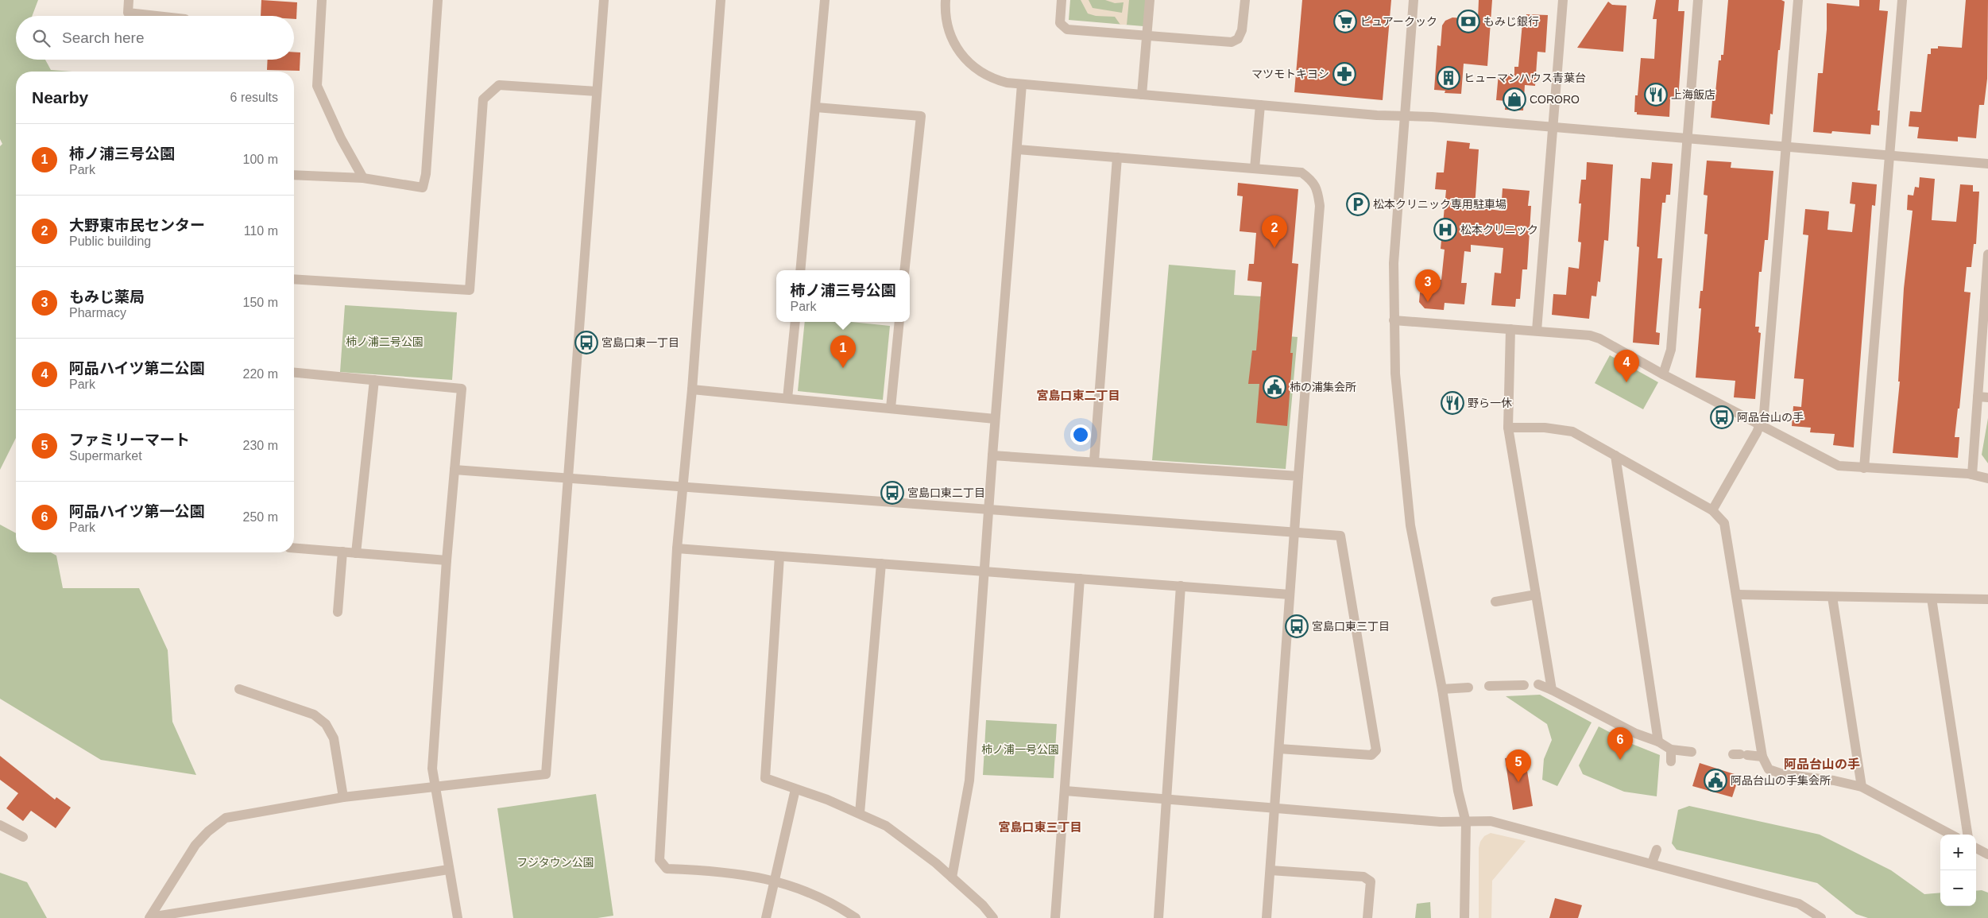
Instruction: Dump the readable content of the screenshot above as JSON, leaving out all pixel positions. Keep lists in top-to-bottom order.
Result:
{
  "districts": ["宮島口東二丁目", "阿品台山の手", "宮島口東三丁目"],
  "parks": ["柿ノ浦二号公園", "柿ノ浦一号公園", "フジタウン公園"],
  "places": {
    "supermarket": ["ピュアークック"],
    "bank": ["もみじ銀行"],
    "pharmacy": ["マツモトキヨシ"],
    "building": ["ヒューマンハウス青葉台"],
    "restaurant": ["上海飯店", "野ら一休"],
    "shop": ["CORORO"],
    "parking": ["松本クリニック専用駐車場"],
    "hospital": ["松本クリニック"],
    "bus stop": [
      "宮島口東一丁目",
      "阿品台山の手",
      "宮島口東二丁目",
      "宮島口東三丁目"
    ],
    "public building": ["柿の浦集会所", "阿品台山の手集会所"]
  },
  "page": {
    "search": "Search here",
    "heading": ["Nearby", "6 results"],
    "list": [
      {
        "mark": "1",
        "name": "柿ノ浦三号公園",
        "note": "Park",
        "value": "100 m"
      },
      {
        "mark": "2",
        "name": "大野東市民センター",
        "note": "Public building",
        "value": "110 m"
      },
      {
        "mark": "3",
        "name": "もみじ薬局",
        "note": "Pharmacy",
        "value": "150 m"
      },
      {
        "mark": "4",
        "name": "阿品ハイツ第二公園",
        "note": "Park",
        "value": "220 m"
      },
      {
        "mark": "5",
        "name": "ファミリーマート",
        "note": "Supermarket",
        "value": "230 m"
      },
      {
        "mark": "6",
        "name": "阿品ハイツ第一公園",
        "note": "Park",
        "value": "250 m"
      }
    ],
    "pins": [
      "2",
      "3",
      "1",
      "4",
      "6",
      "5"
    ],
    "popup": ["柿ノ浦三号公園", "Park"],
    "map_buttons": ["+", "−"]
  }
}
